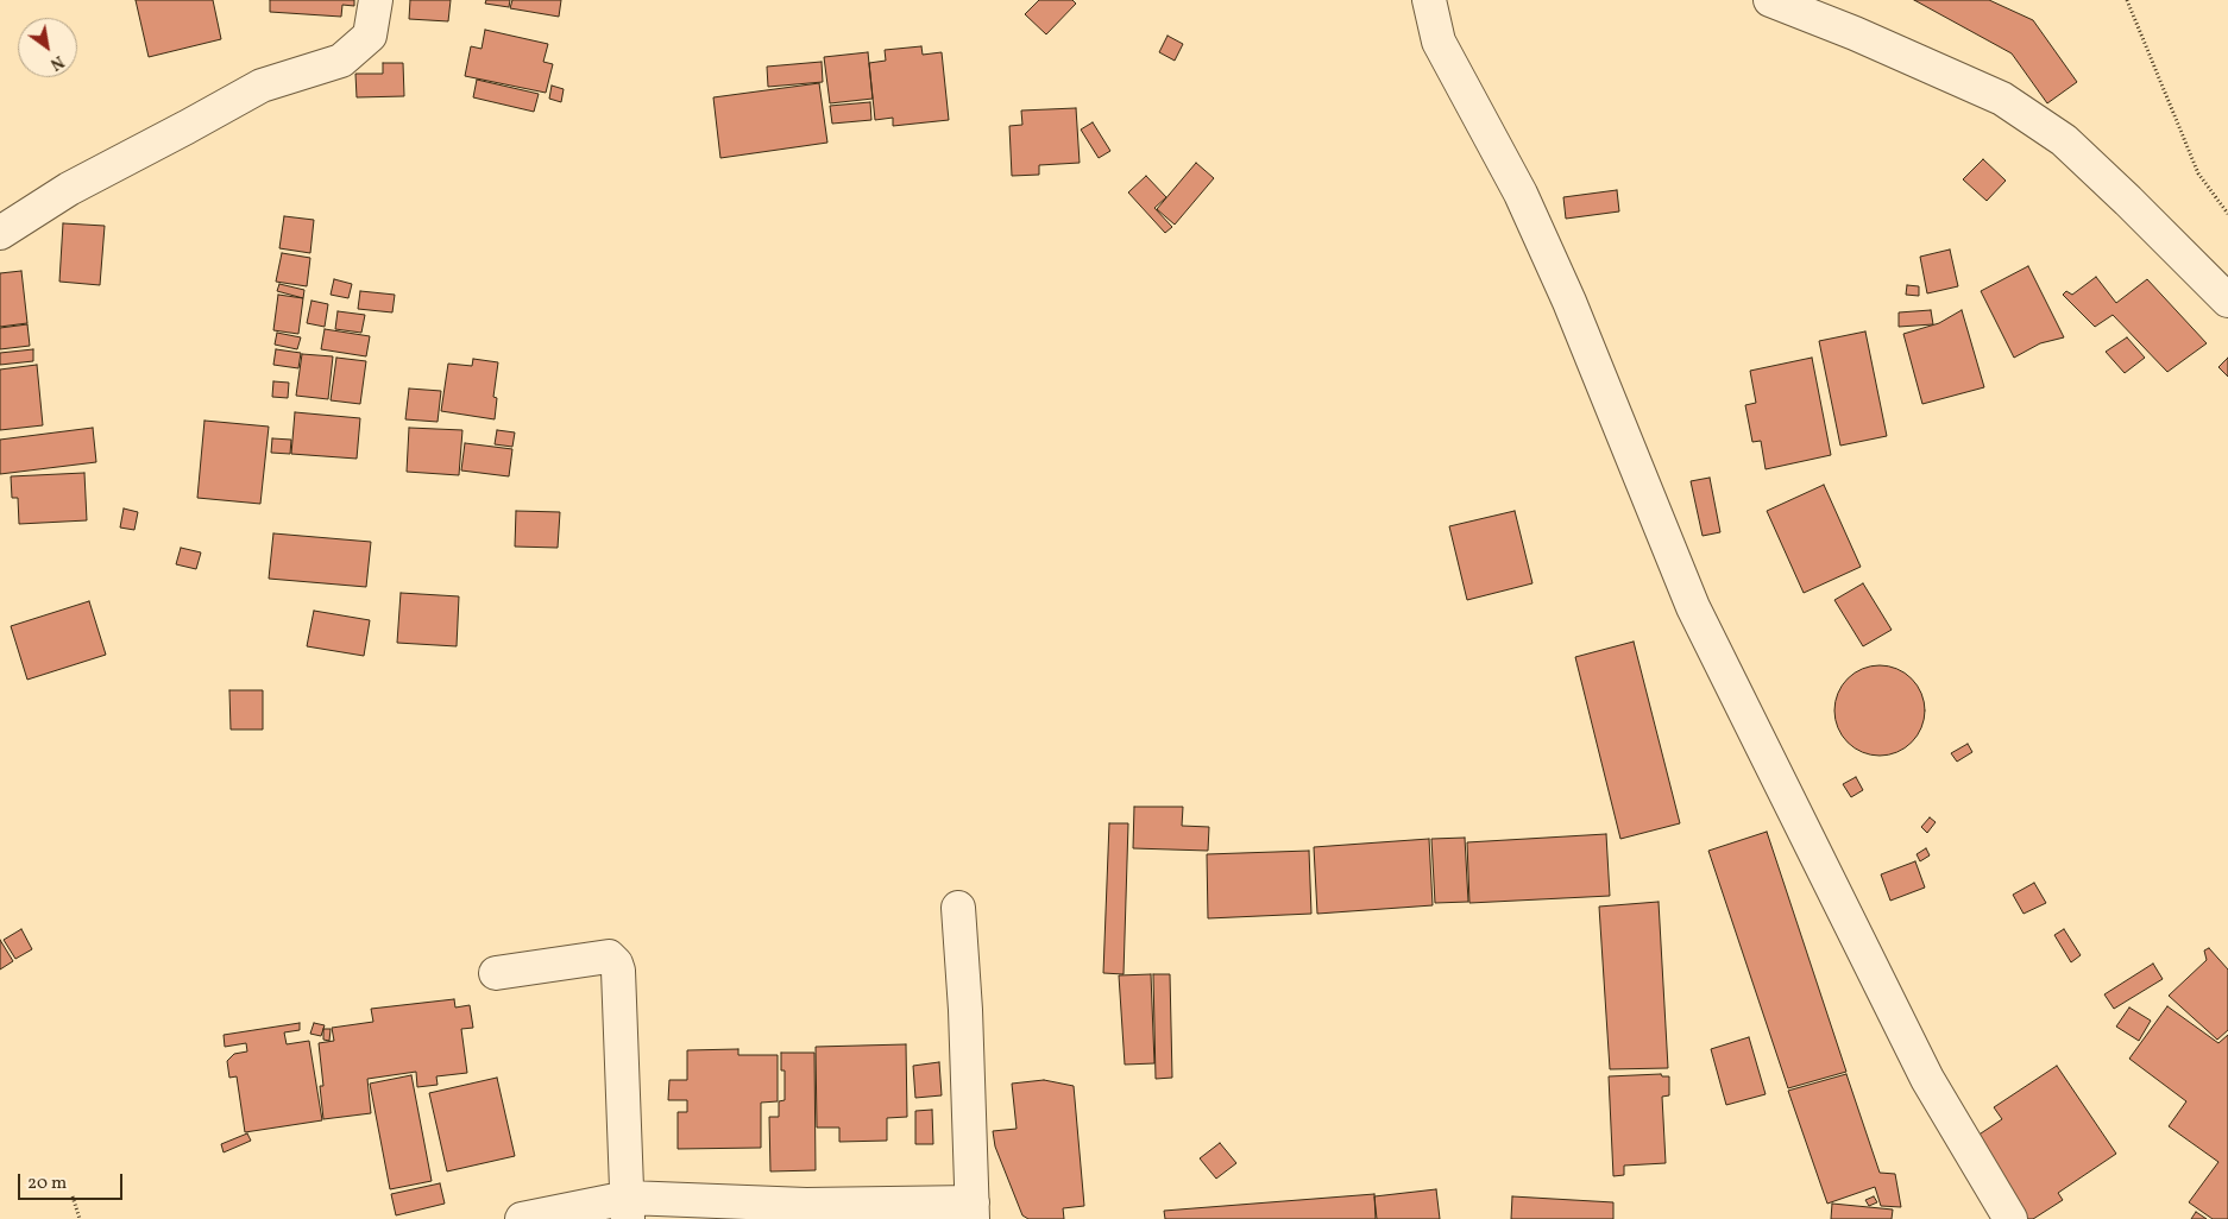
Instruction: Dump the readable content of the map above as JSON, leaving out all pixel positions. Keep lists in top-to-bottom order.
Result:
{
  "scale_bar": "20 m",
  "north": "bottom right"
}
